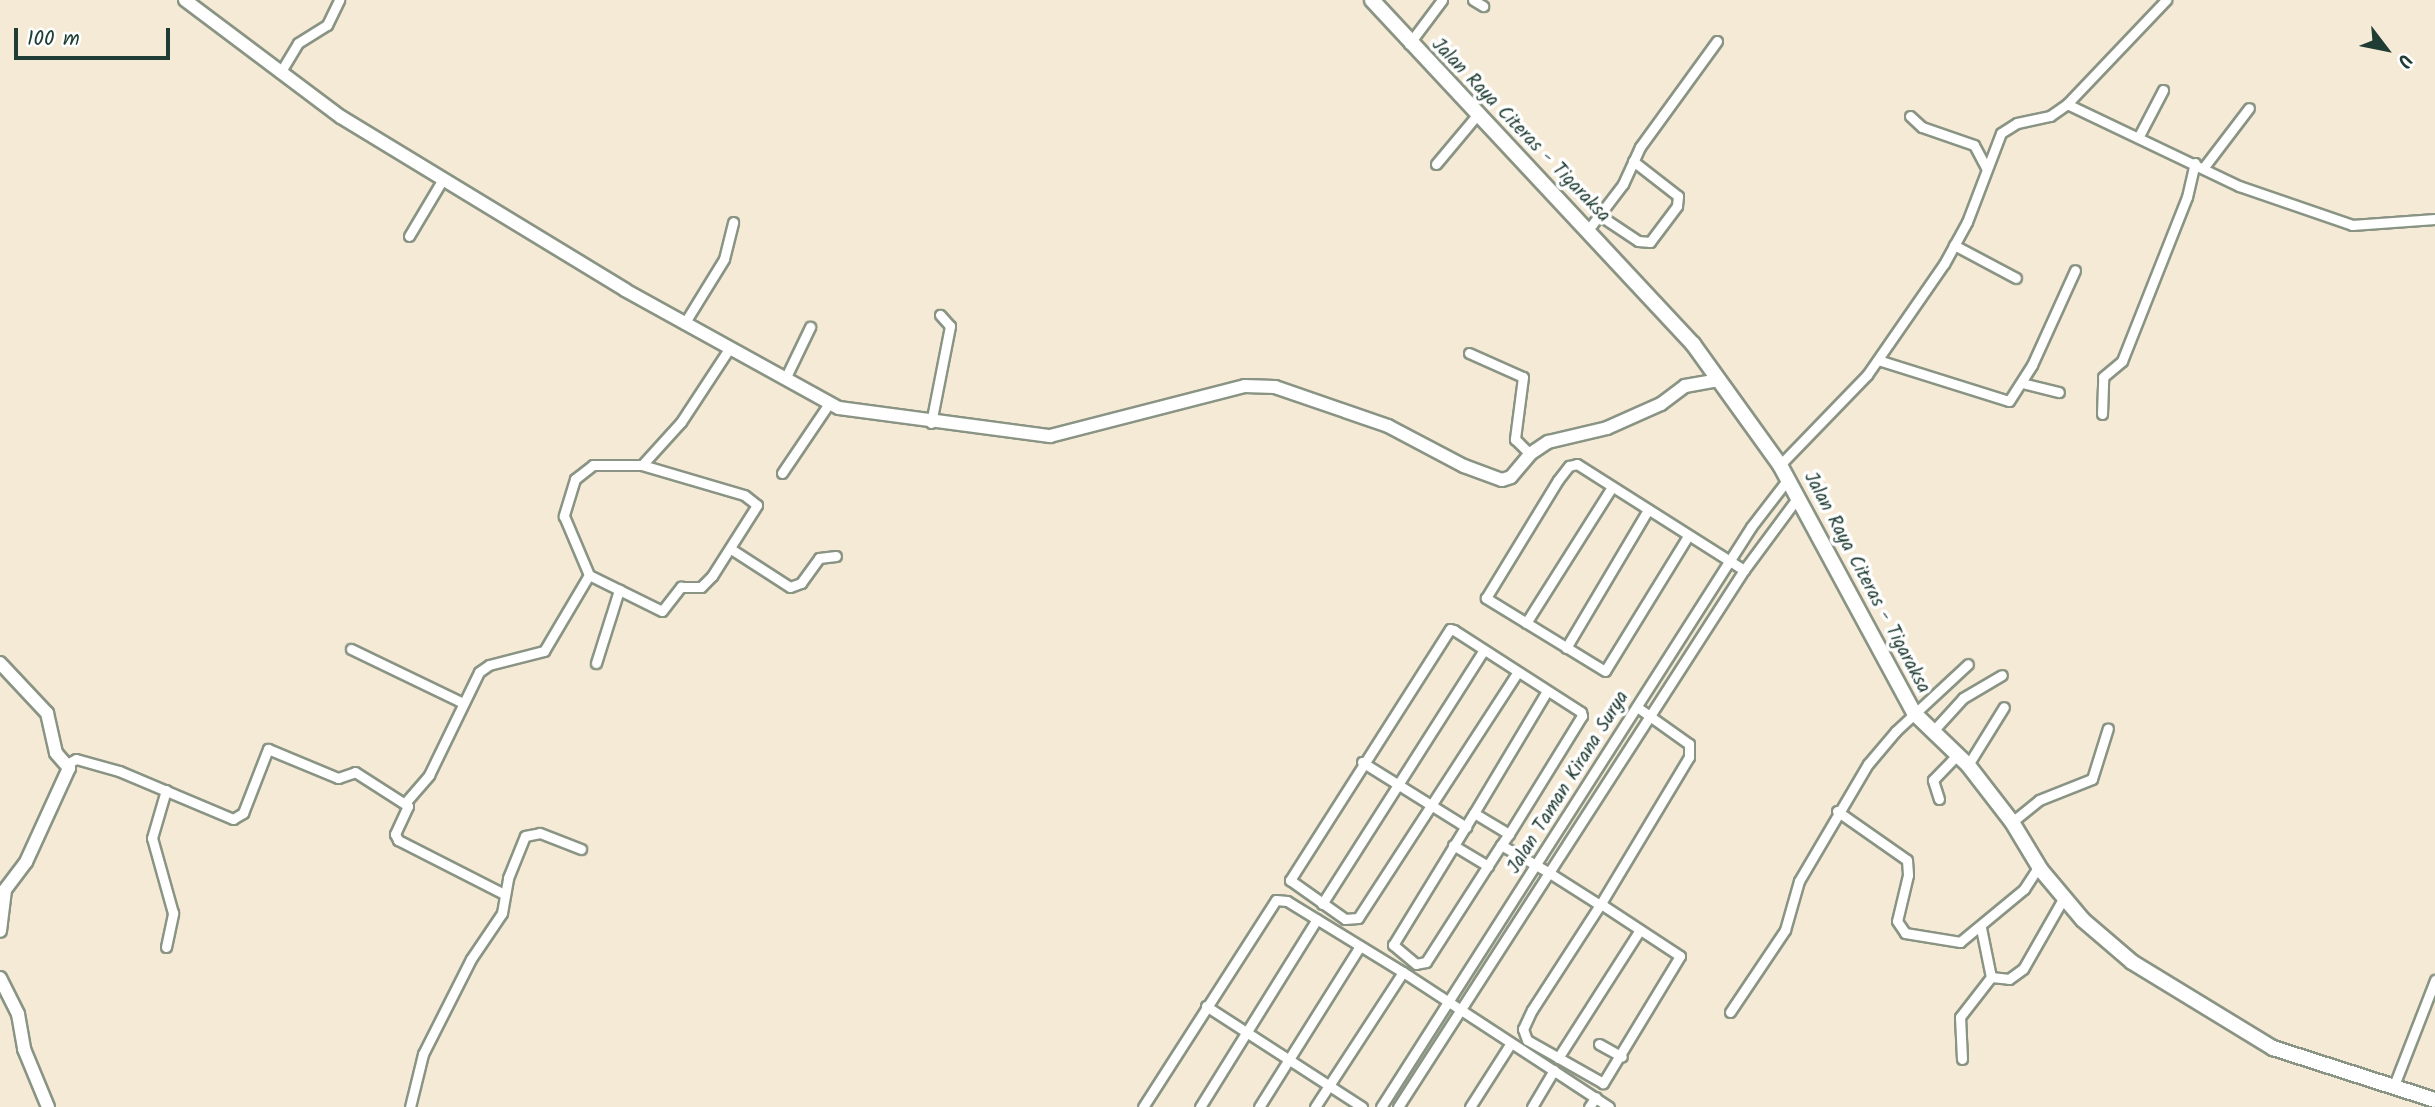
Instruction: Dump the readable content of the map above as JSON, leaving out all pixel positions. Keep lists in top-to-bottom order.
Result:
{
  "streets": {
    "main road": ["Jalan Raya Citeras - Tigaraksa"],
    "street": ["Jalan Taman Kirana Surya"]
  },
  "crossings": [
    ["Jalan Raya Citeras - Tigaraksa", "Jalan Taman Kirana Surya"]
  ],
  "scale_bar": "100 m",
  "north": "bottom right"
}
